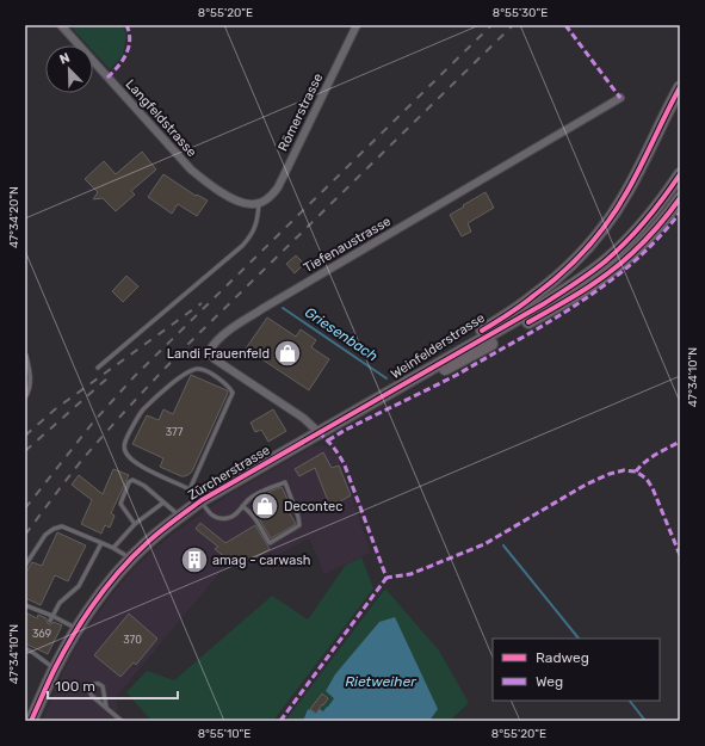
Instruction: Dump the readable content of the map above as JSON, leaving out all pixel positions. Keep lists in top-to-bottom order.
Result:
{
  "streets": {
    "main road": ["Weinfelderstrasse", "Zürcherstrasse"],
    "street": ["Römerstrasse", "Langfeldstrasse", "Tiefenaustrasse"]
  },
  "crossings": [
    ["Römerstrasse", "Langfeldstrasse"],
    ["Tiefenaustrasse", "Zürcherstrasse"],
    ["Weinfelderstrasse", "Zürcherstrasse"]
  ],
  "water": ["Griesenbach", "Rietweiher"],
  "places": {
    "shop": ["Landi Frauenfeld", "Decontec"],
    "building": ["amag - carwash"]
  },
  "house_numbers": ["377", "369", "370"],
  "legend": ["Radweg", "Weg"],
  "scale_bar": "100 m",
  "north": "top left",
  "coordinates": [
    "8°55'20\"E",
    "8°55'30\"E",
    "47°34'20\"N",
    "47°34'10\"N",
    "8°55'10\"E"
  ]
}
